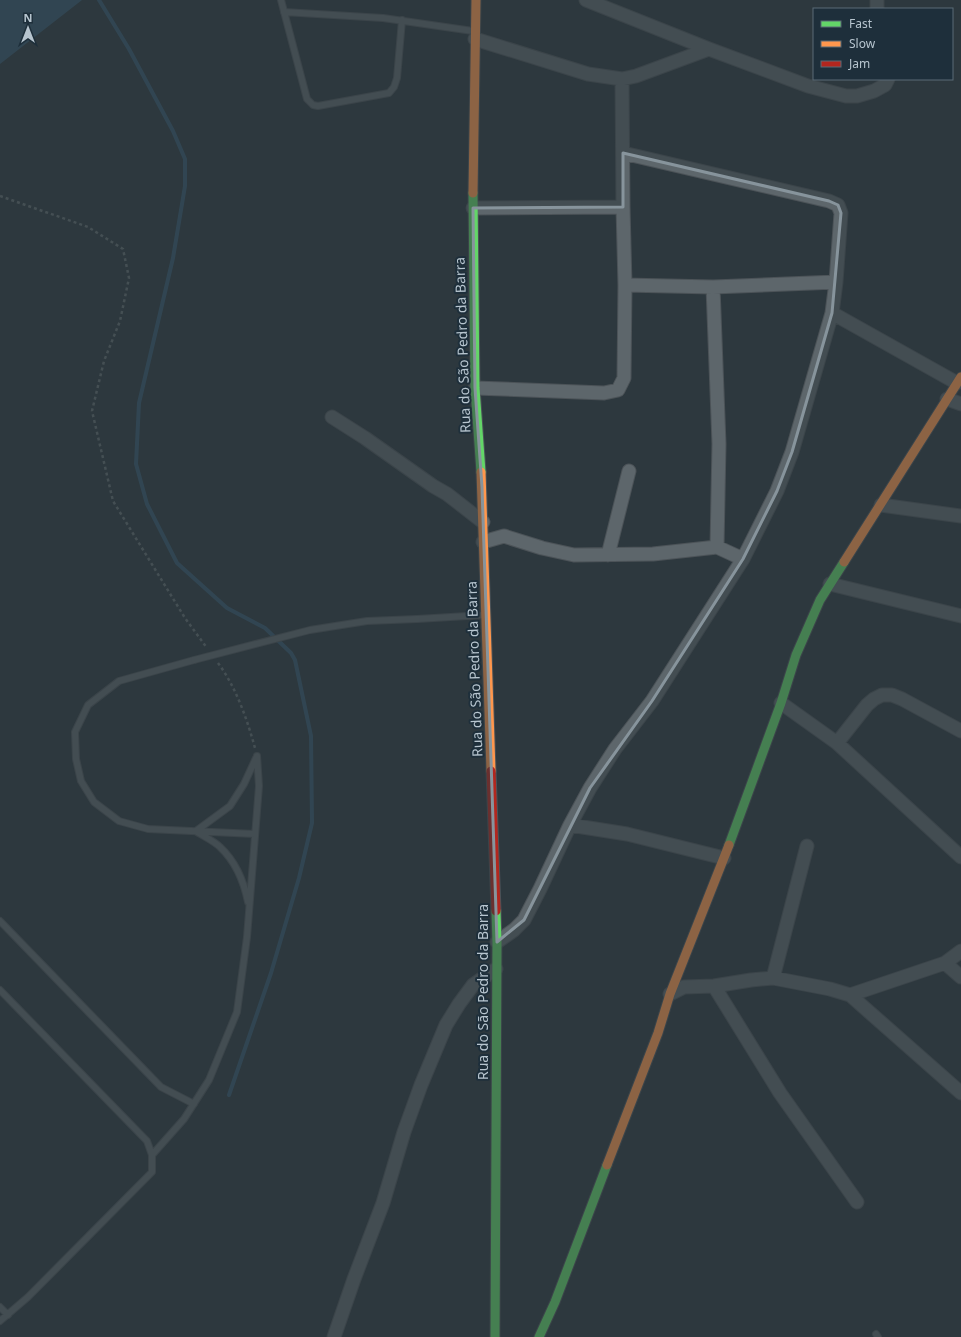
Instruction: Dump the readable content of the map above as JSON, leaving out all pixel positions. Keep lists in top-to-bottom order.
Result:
{
  "streets": {
    "street": ["Rua do São Pedro da Barra"]
  },
  "legend": ["Fast", "Slow", "Jam"],
  "north": "top"
}
